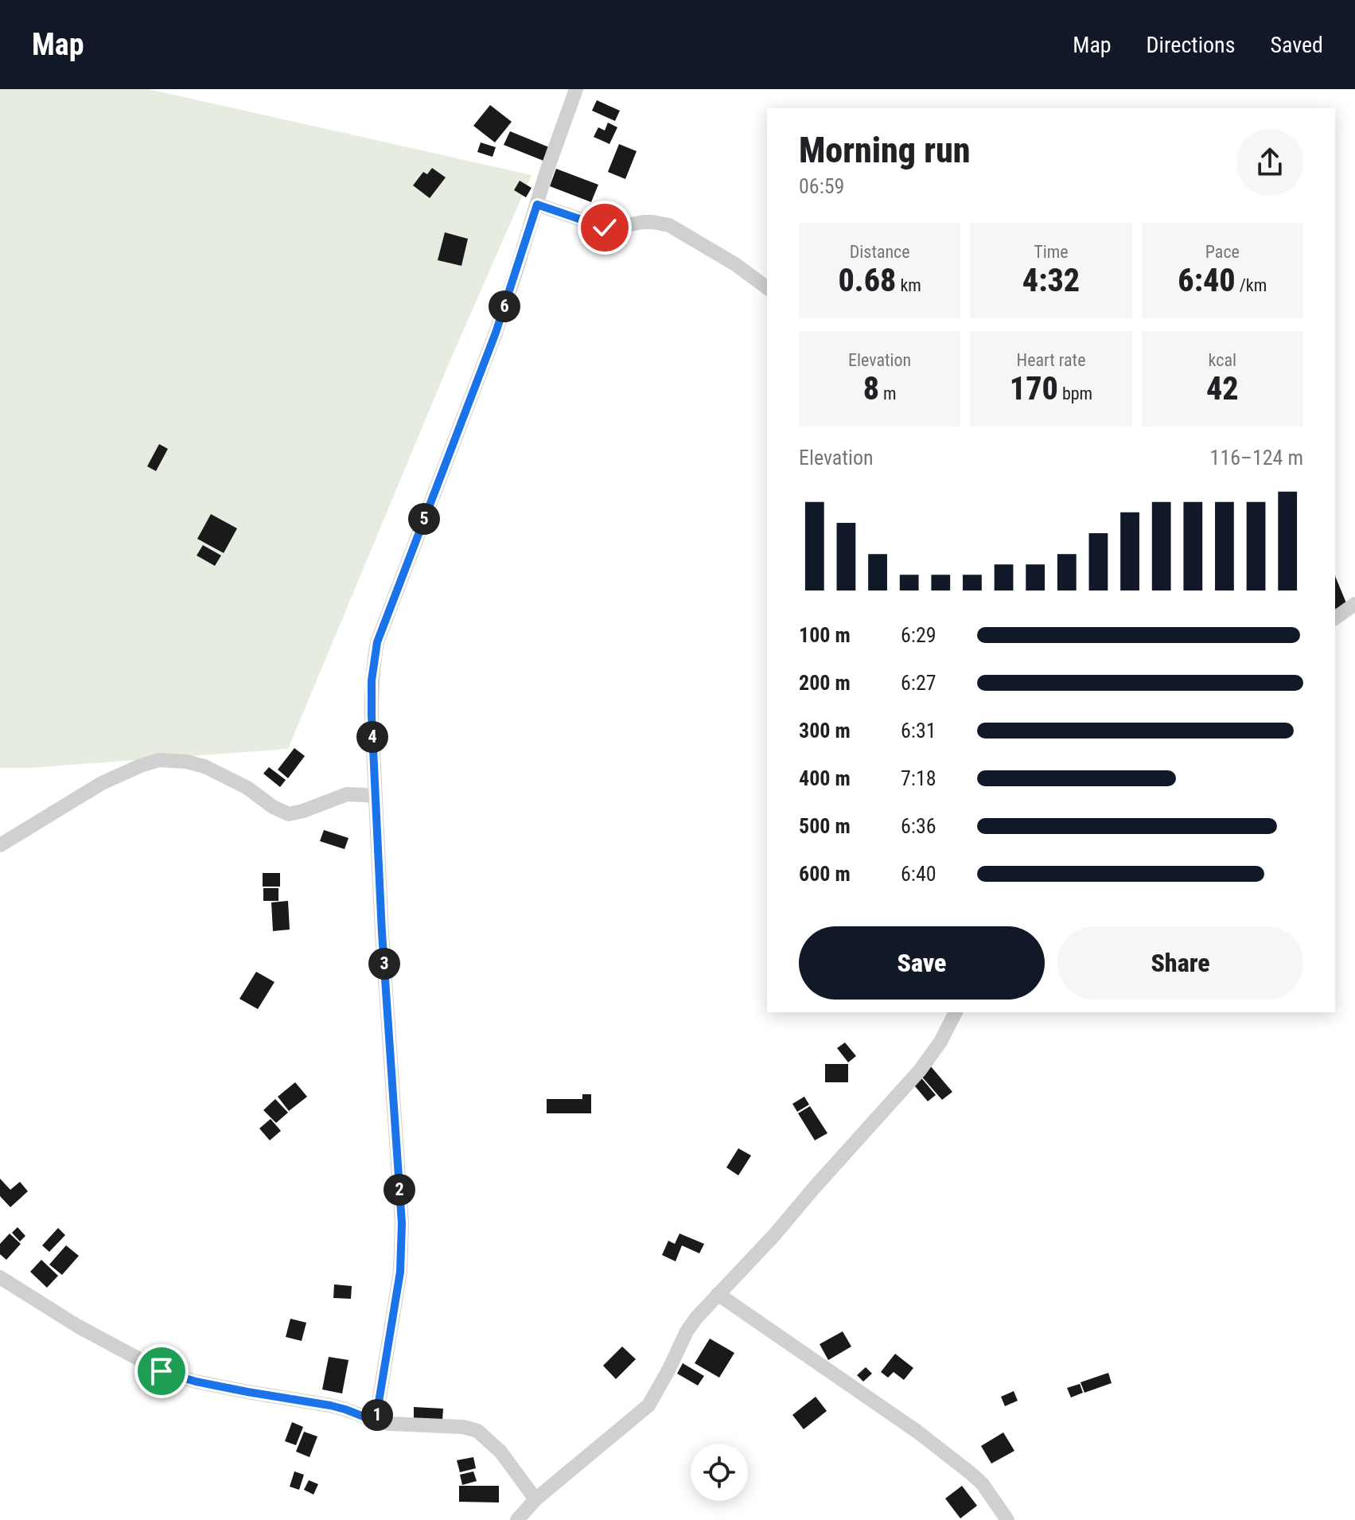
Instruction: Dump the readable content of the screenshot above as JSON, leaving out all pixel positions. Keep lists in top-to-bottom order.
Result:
{
  "page": {
    "header": "Map",
    "nav": ["Map", "Directions", "Saved"],
    "heading": ["Morning run", "06:59"],
    "stats": [
      ["Distance", "0.68 km"],
      ["Time", "4:32"],
      ["Pace", "6:40 /km"],
      ["Elevation", "8 m"],
      ["Heart rate", "170 bpm"],
      ["kcal", "42"]
    ],
    "pins": [
      "6",
      "5",
      "4",
      "3",
      "2",
      "1"
    ],
    "chart": ["Elevation", "116–124 m"],
    "list": [
      {
        "name": "100 m",
        "note": "6:29"
      },
      {
        "name": "200 m",
        "note": "6:27"
      },
      {
        "name": "300 m",
        "note": "6:31"
      },
      {
        "name": "400 m",
        "note": "7:18"
      },
      {
        "name": "500 m",
        "note": "6:36"
      },
      {
        "name": "600 m",
        "note": "6:40"
      }
    ],
    "buttons": ["Save", "Share"]
  }
}
